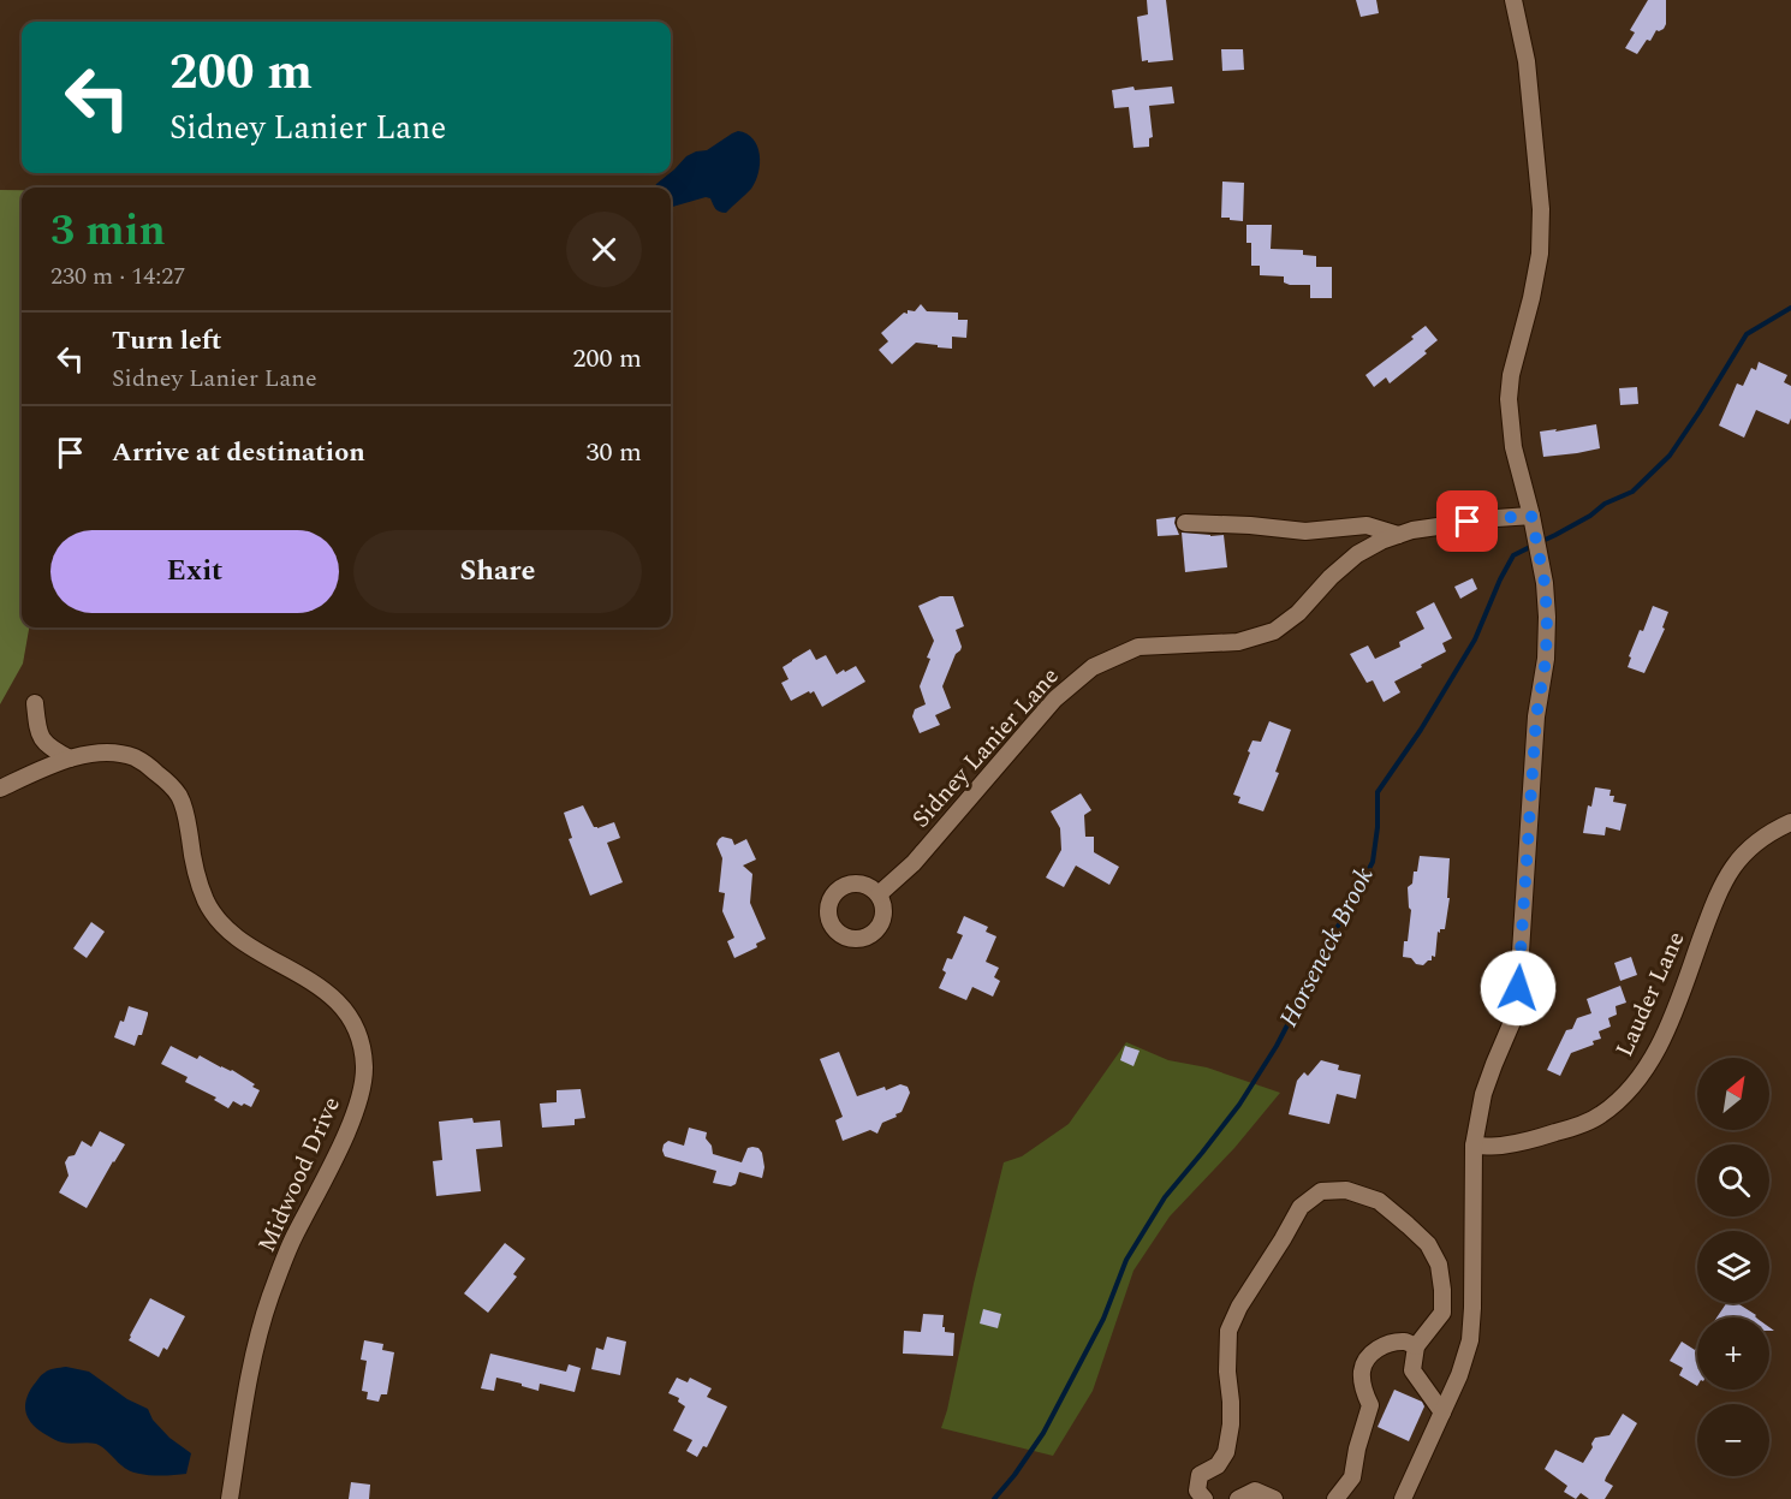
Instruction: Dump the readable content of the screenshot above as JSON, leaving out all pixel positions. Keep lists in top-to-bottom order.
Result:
{
  "streets": {
    "street": ["Sidney Lanier Lane", "Lauder Lane", "Midwood Drive"]
  },
  "water": ["Horseneck Brook"],
  "north": "top right",
  "page": {
    "turn": ["200 m", "Sidney Lanier Lane"],
    "heading": ["3 min", "230 m · 14:27"],
    "list": [
      {
        "name": "Turn left",
        "note": "Sidney Lanier Lane",
        "value": "200 m"
      },
      {
        "name": "Arrive at destination",
        "value": "30 m"
      }
    ],
    "buttons": ["Exit", "Share"],
    "map_buttons": ["+", "−"]
  }
}
